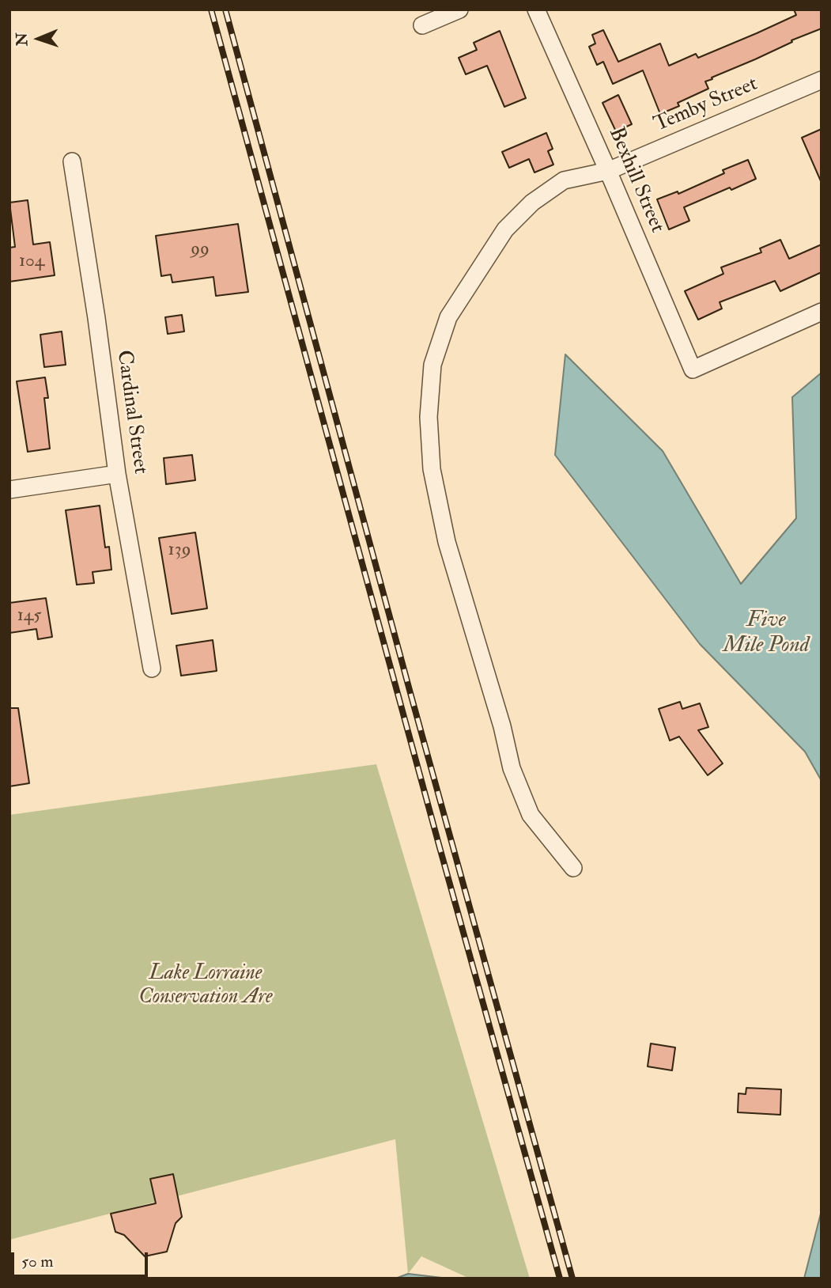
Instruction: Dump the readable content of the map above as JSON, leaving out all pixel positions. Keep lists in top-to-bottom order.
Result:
{
  "streets": {
    "street": ["Temby Street", "Bexhill Street", "Cardinal Street"]
  },
  "crossings": [
    ["Temby Street", "Bexhill Street"]
  ],
  "water": ["Five Mile Pond"],
  "parks": ["Lake Lorraine Conservation Are"],
  "house_numbers": [
    "99",
    "104",
    "139",
    "145"
  ],
  "scale_bar": "50 m",
  "north": "left"
}
